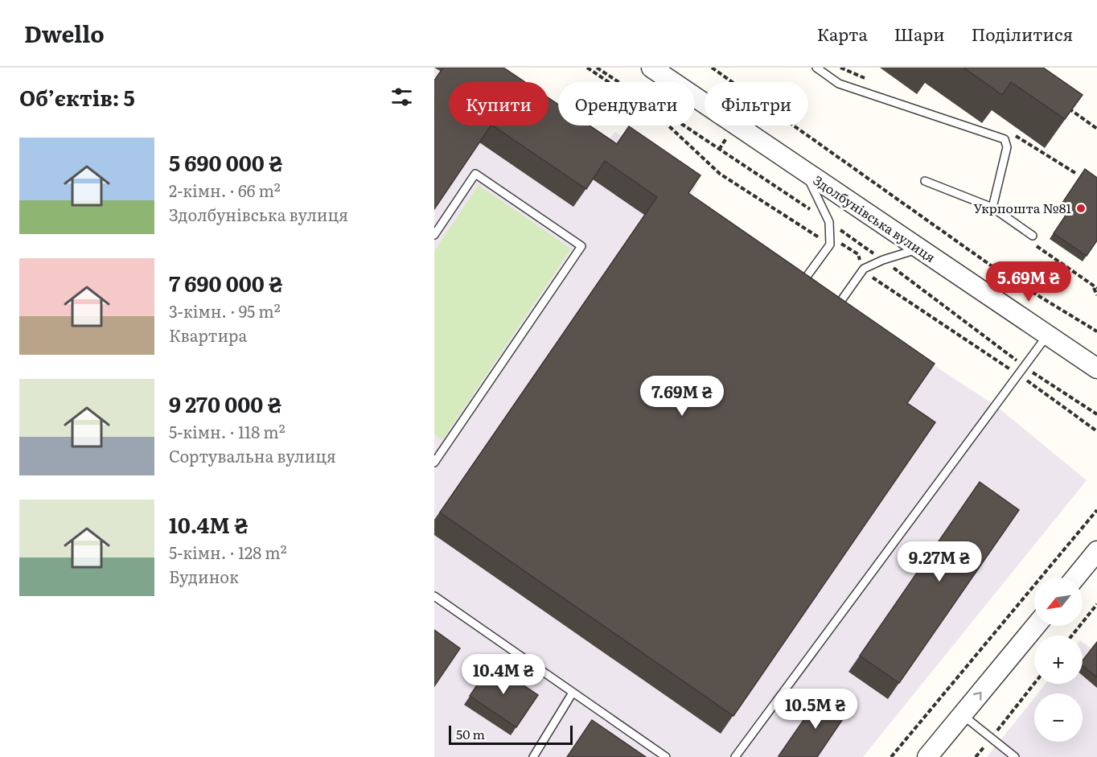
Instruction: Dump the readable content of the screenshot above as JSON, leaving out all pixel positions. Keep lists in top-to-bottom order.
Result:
{
  "streets": {
    "street": ["Здолбунівська вулиця"]
  },
  "places": ["Укрпошта №81"],
  "scale_bar": "50 m",
  "north": "bottom left",
  "page": {
    "header": "Dwello",
    "nav": ["Карта", "Шари", "Поділитися"],
    "heading": "Об’єктів: 5",
    "chip": ["Купити", "Орендувати", "Фільтри"],
    "list": [
      {
        "name": "5 690 000 ₴",
        "note": "2-кімн. · 66 m² · Здолбунівська вулиця"
      },
      {
        "name": "7 690 000 ₴",
        "note": "3-кімн. · 95 m² · Квартира"
      },
      {
        "name": "9 270 000 ₴",
        "note": "5-кімн. · 118 m² · Сортувальна вулиця"
      },
      {
        "name": "10.4M ₴",
        "note": "5-кімн. · 128 m² · Будинок"
      }
    ],
    "price": [
      "5.69M ₴",
      "7.69M ₴",
      "9.27M ₴",
      "10.4M ₴",
      "10.5M ₴"
    ],
    "map_buttons": ["+", "−"],
    "scale": "50 m"
  }
}
